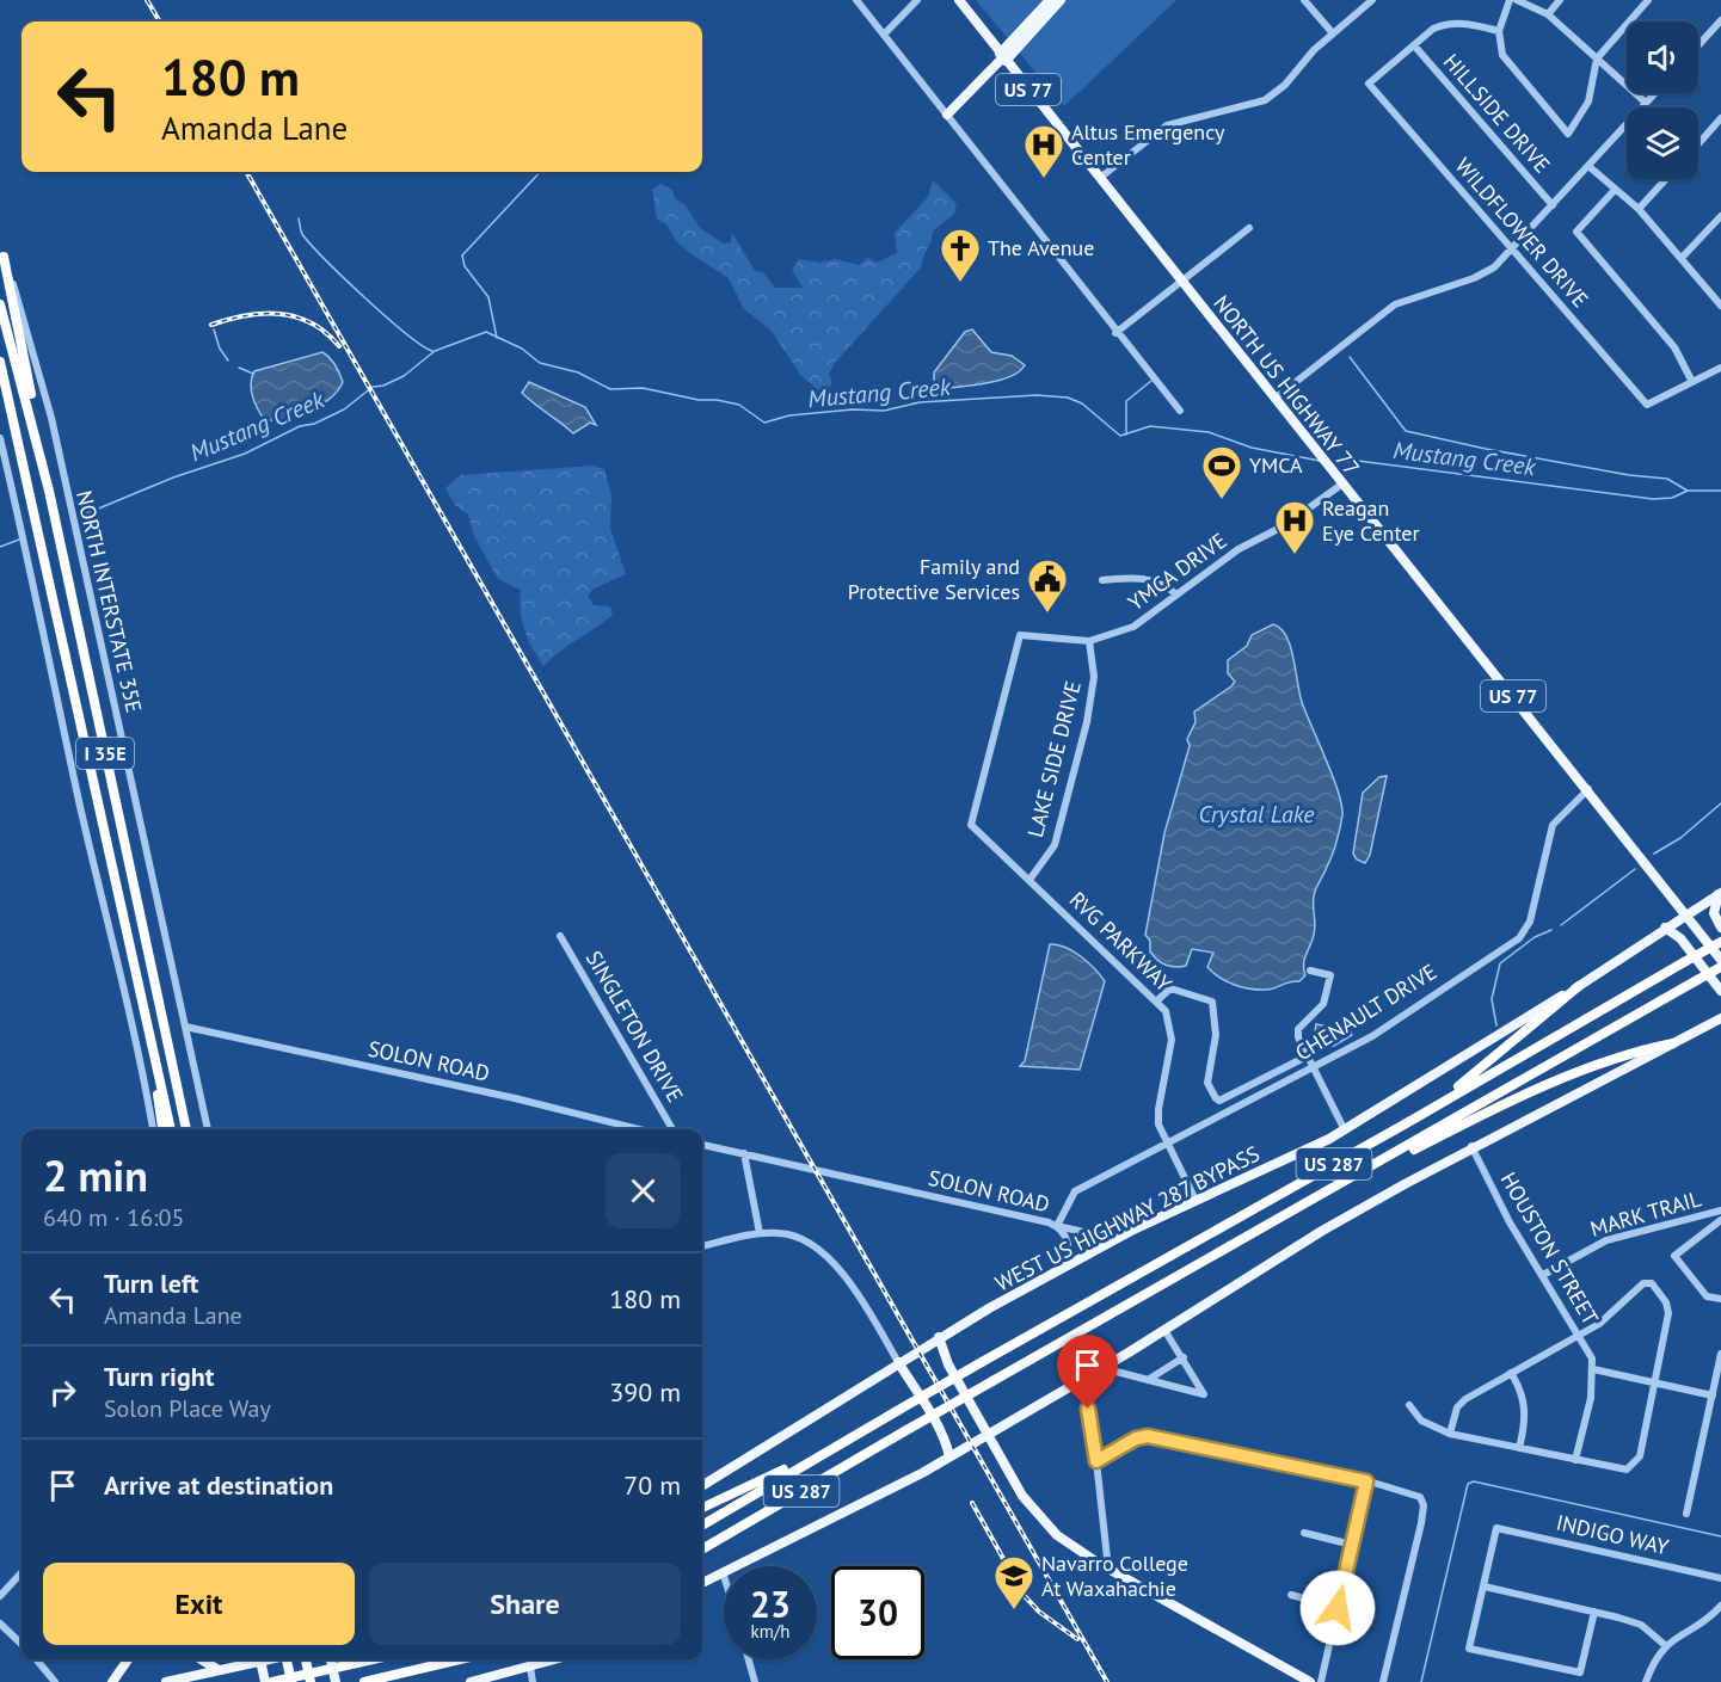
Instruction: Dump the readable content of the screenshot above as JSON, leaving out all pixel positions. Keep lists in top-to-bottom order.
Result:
{
  "streets": {
    "highway": ["I 35E", "US 287"],
    "main road": ["US 77", "NORTH US HIGHWAY 77", "WEST US HIGHWAY 287 BYPASS"],
    "street": [
      "HILLSIDE DRIVE",
      "WILDFLOWER DRIVE",
      "YMCA DRIVE",
      "NORTH INTERSTATE 35E",
      "LAKE SIDE DRIVE",
      "RVG PARKWAY",
      "CHENAULT DRIVE",
      "SINGLETON DRIVE",
      "SOLON ROAD",
      "MARK TRAIL",
      "HOUSTON STREET",
      "INDIGO WAY"
    ]
  },
  "crossings": [
    ["HILLSIDE DRIVE", "WILDFLOWER DRIVE"],
    ["NORTH US HIGHWAY 77", "YMCA DRIVE"],
    ["NORTH US HIGHWAY 77", "CHENAULT DRIVE"],
    ["NORTH US HIGHWAY 77", "WEST US HIGHWAY 287 BYPASS"],
    ["YMCA DRIVE", "LAKE SIDE DRIVE"],
    ["YMCA DRIVE", "RVG PARKWAY"],
    ["NORTH INTERSTATE 35E", "SOLON ROAD"],
    ["LAKE SIDE DRIVE", "RVG PARKWAY"],
    ["RVG PARKWAY", "CHENAULT DRIVE"],
    ["RVG PARKWAY", "WEST US HIGHWAY 287 BYPASS"],
    ["CHENAULT DRIVE", "SOLON ROAD"],
    ["SOLON ROAD", "WEST US HIGHWAY 287 BYPASS"],
    ["MARK TRAIL", "HOUSTON STREET"]
  ],
  "water": ["Mustang Creek", "Crystal Lake"],
  "places": {
    "hospital": ["Altus Emergency Center", "Reagan Eye Center"],
    "church": ["The Avenue"],
    "sports": ["YMCA"],
    "public building": ["Family and Protective Services"],
    "school or university": ["Navarro College At Waxahachie"]
  },
  "page": {
    "turn": ["180 m", "Amanda Lane"],
    "heading": ["2 min", "640 m · 16:05"],
    "list": [
      {
        "name": "Turn left",
        "note": "Amanda Lane",
        "value": "180 m"
      },
      {
        "name": "Turn right",
        "note": "Solon Place Way",
        "value": "390 m"
      },
      {
        "name": "Arrive at destination",
        "value": "70 m"
      }
    ],
    "buttons": ["Exit", "Share"],
    "speed": "23 km/h",
    "limit": "30"
  }
}
